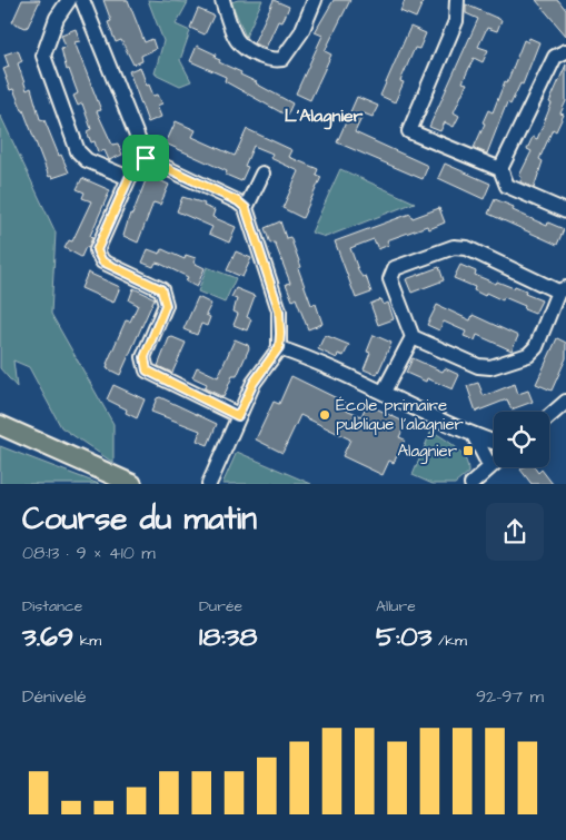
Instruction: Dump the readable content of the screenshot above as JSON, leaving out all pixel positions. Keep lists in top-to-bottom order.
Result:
{
  "districts": ["L'Alagnier"],
  "places": {
    "other": ["École primaire publique l'alagnier"],
    "transit": ["Alagnier"]
  },
  "page": {
    "heading": ["Course du matin", "08:13 · 9 × 410 m"],
    "stats": [
      ["Distance", "3.69 km"],
      ["Durée", "18:38"],
      ["Allure", "5:03 /km"]
    ],
    "chart": ["Dénivelé", "92–97 m"]
  }
}
